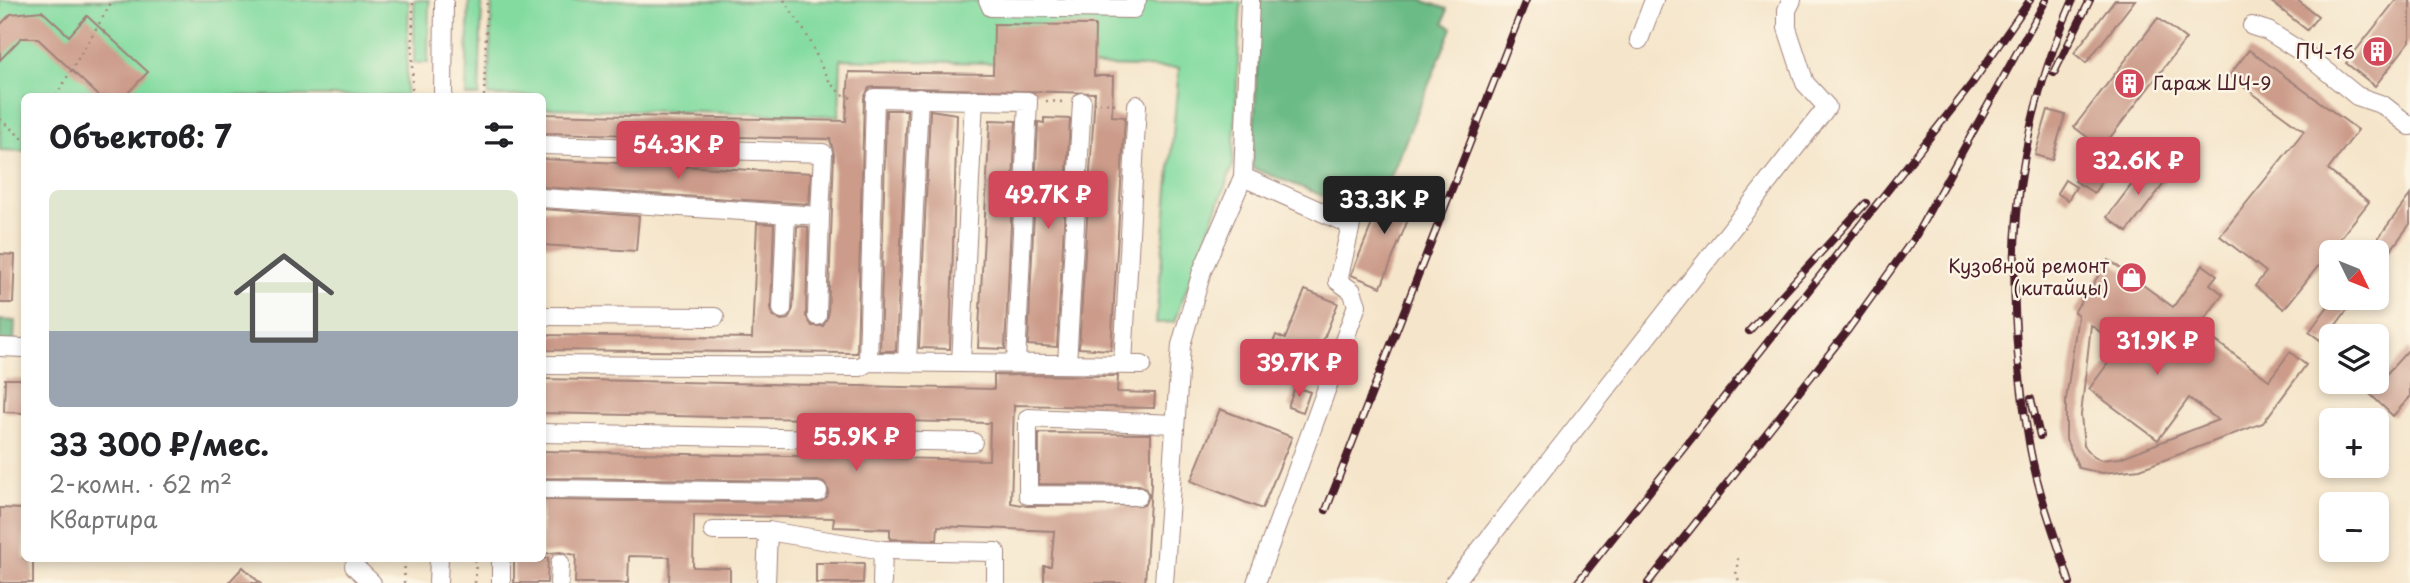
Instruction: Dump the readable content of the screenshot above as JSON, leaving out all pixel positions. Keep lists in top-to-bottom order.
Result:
{
  "places": {
    "building": ["ПЧ-16", "Гараж ШЧ-9"],
    "shop": ["Кузовной ремонт (китайцы)"]
  },
  "north": "bottom right",
  "page": {
    "heading": "Объектов: 7",
    "price": [
      "54.3K ₽",
      "32.6K ₽",
      "49.7K ₽",
      "33.3K ₽",
      "31.9K ₽",
      "39.7K ₽",
      "55.9K ₽"
    ],
    "list": [
      {
        "name": "33 300 ₽/мес.",
        "note": "2-комн. · 62 m² · Квартира"
      }
    ],
    "map_buttons": ["+", "−"]
  }
}
